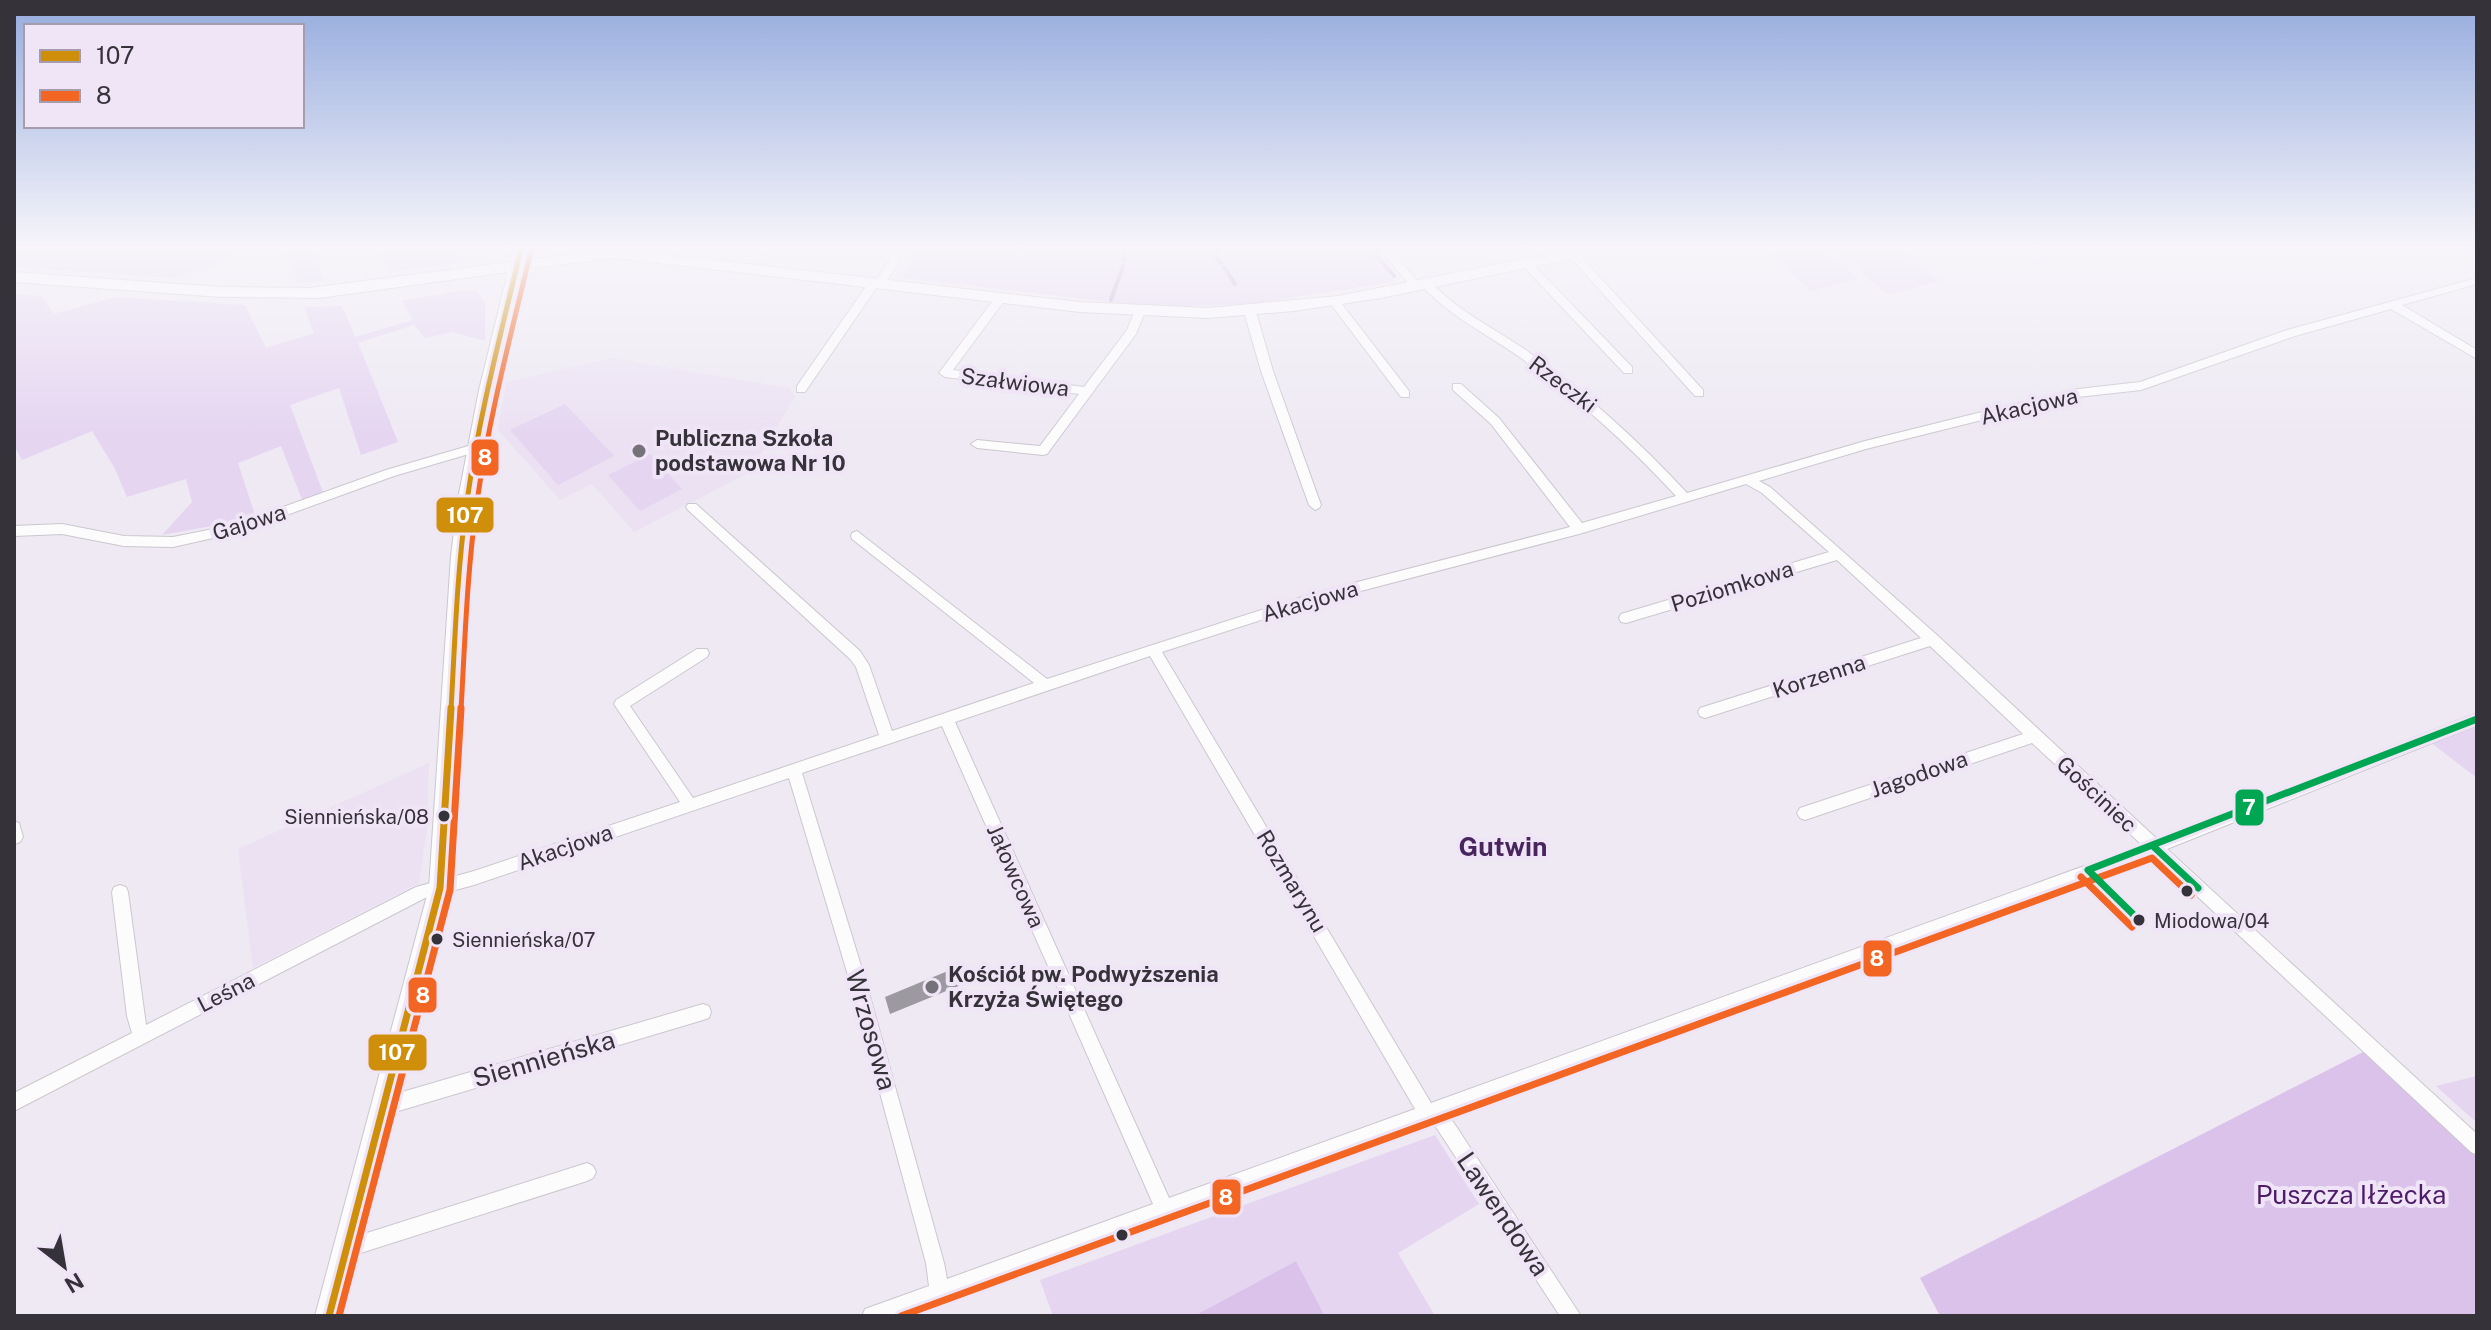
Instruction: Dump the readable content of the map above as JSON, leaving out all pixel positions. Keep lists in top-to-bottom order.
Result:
{
  "streets": {
    "street": [
      "Szałwiowa",
      "Rzeczki",
      "Akacjowa",
      "Gajowa",
      "Poziomkowa",
      "Korzenna",
      "Jagodowa",
      "Gościniec",
      "Jałowcowa",
      "Rozmarynu",
      "Leśna",
      "Wrzosowa",
      "Siennieńska",
      "Lawendowa"
    ]
  },
  "crossings": [
    ["Rzeczki", "Akacjowa"],
    ["Akacjowa", "Gościniec"],
    ["Akacjowa", "Jałowcowa"],
    ["Akacjowa", "Rozmarynu"],
    ["Akacjowa", "Leśna"],
    ["Akacjowa", "Wrzosowa"],
    ["Poziomkowa", "Gościniec"],
    ["Korzenna", "Gościniec"],
    ["Jagodowa", "Gościniec"],
    ["Rozmarynu", "Lawendowa"]
  ],
  "districts": ["Gutwin"],
  "parks": ["Puszcza Iłżecka"],
  "places": [
    "Publiczna Szkoła podstawowa Nr 10",
    "Siennieńska/08",
    "Miodowa/04",
    "Siennieńska/07",
    "Kościół pw. Podwyższenia Krzyża Świętego"
  ],
  "lines": ["transit line 107", "transit line 8", "transit line 7"],
  "legend": ["107", "8"],
  "north": "bottom right"
}
